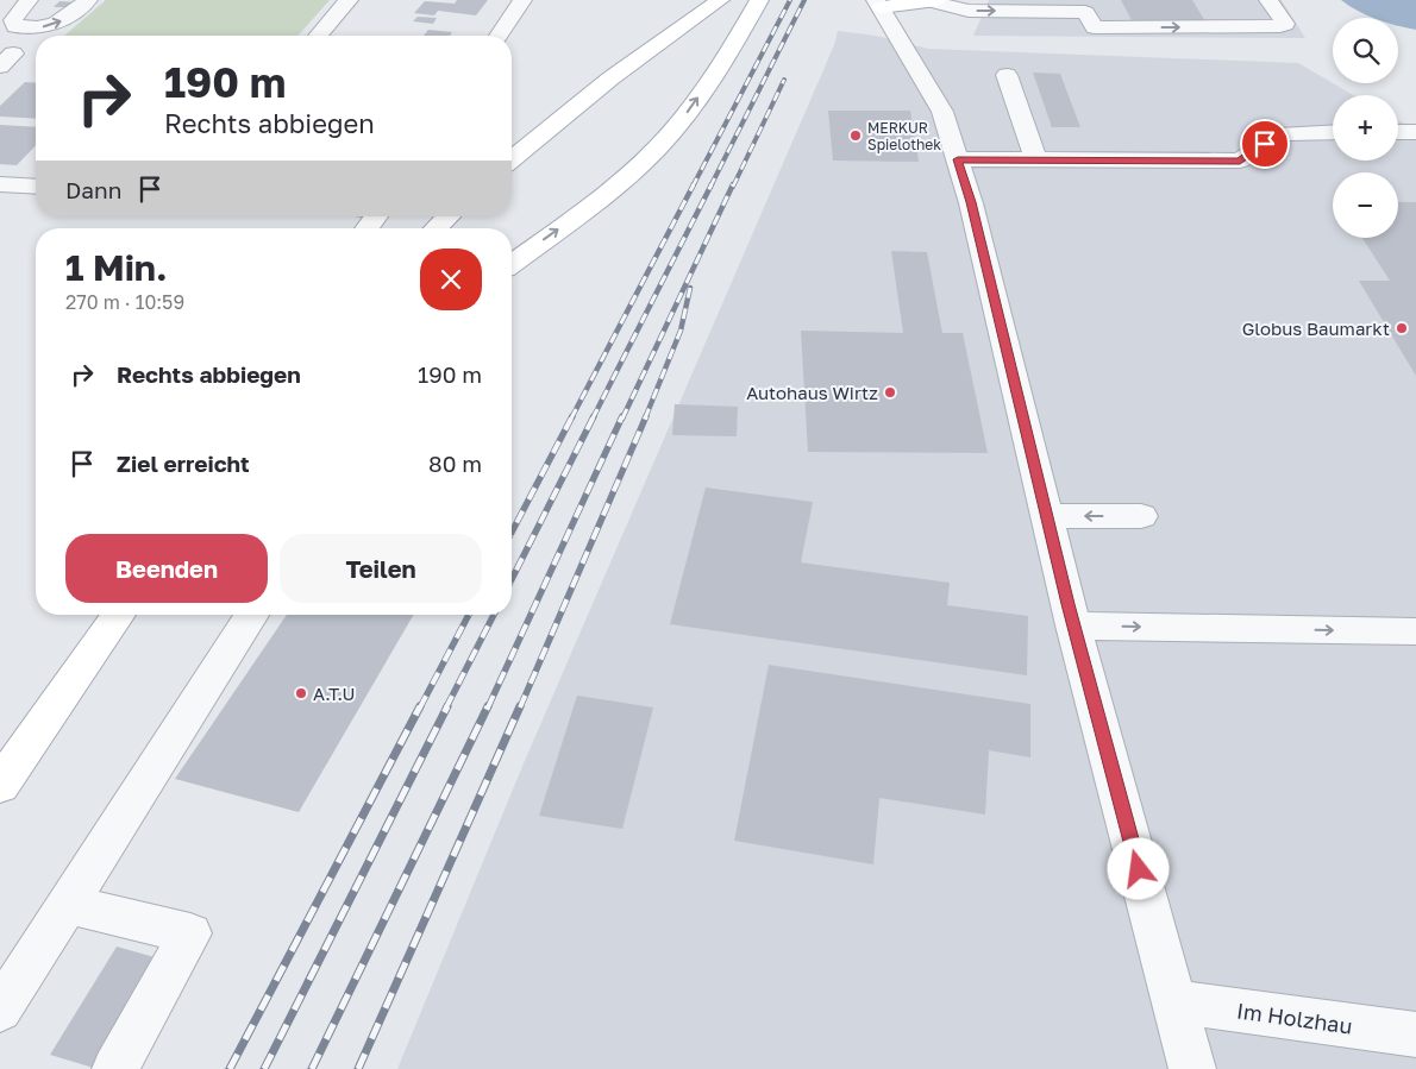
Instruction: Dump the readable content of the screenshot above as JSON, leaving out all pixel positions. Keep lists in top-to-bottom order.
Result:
{
  "streets": {
    "street": ["Im Holzhau"]
  },
  "places": [
    "MERKUR Spielothek",
    "Globus Baumarkt",
    "Autohaus Wirtz",
    "A.T.U"
  ],
  "page": {
    "map_buttons": ["+", "−"],
    "turn": ["190 m", "Rechts abbiegen"],
    "then": "Dann",
    "heading": ["1 Min.", "270 m · 10:59"],
    "list": [
      {
        "name": "Rechts abbiegen",
        "value": "190 m"
      },
      {
        "name": "Ziel erreicht",
        "value": "80 m"
      }
    ],
    "buttons": ["Beenden", "Teilen"]
  }
}
